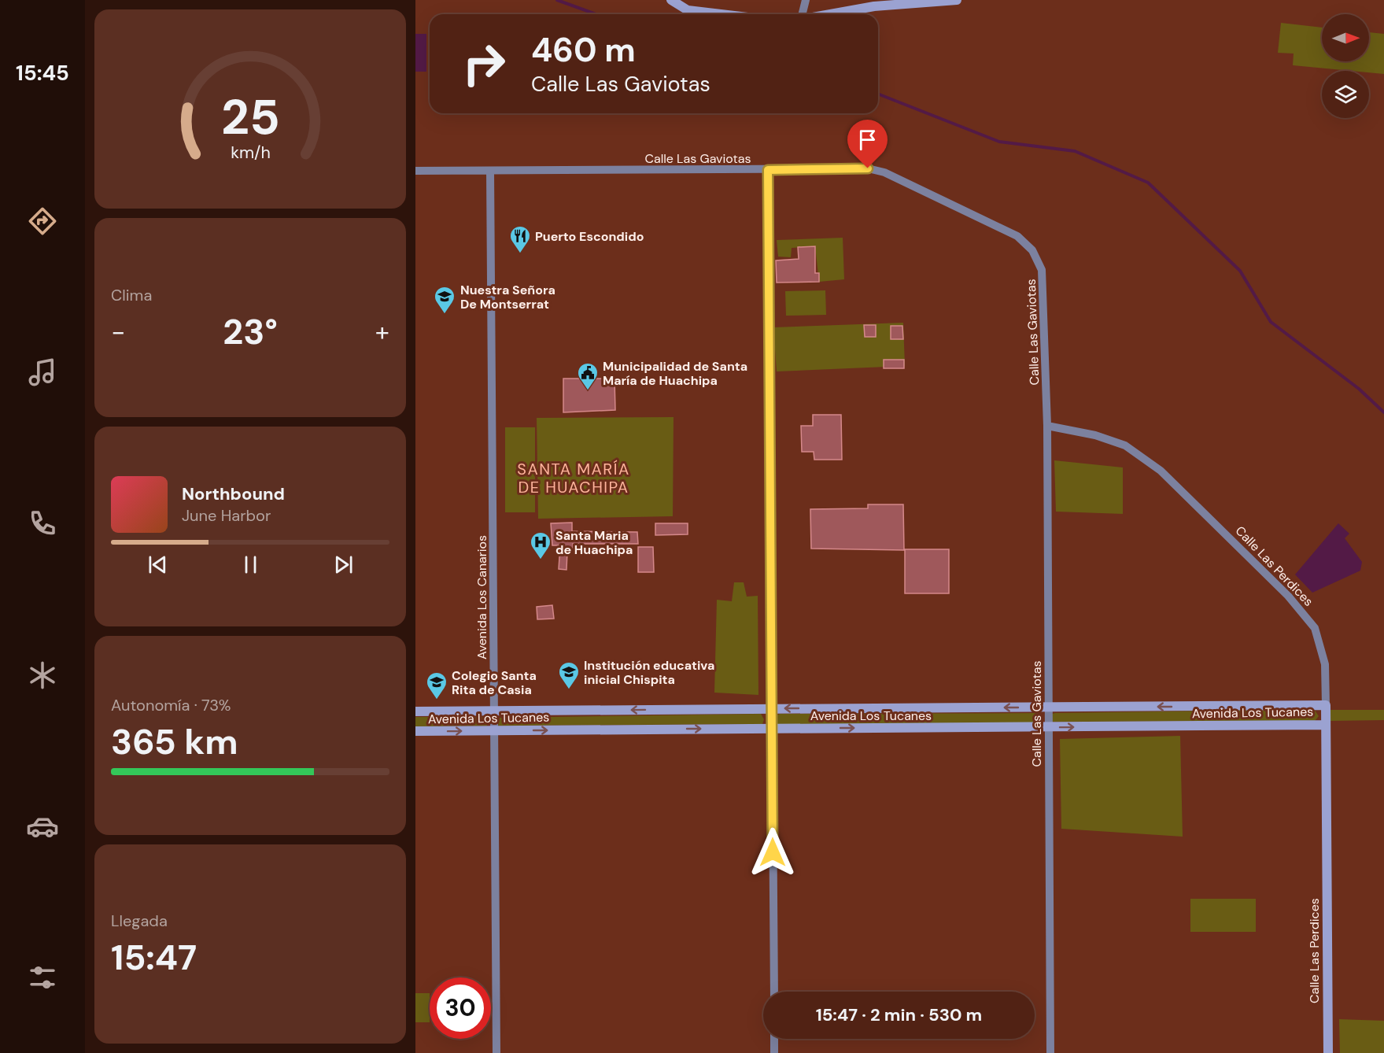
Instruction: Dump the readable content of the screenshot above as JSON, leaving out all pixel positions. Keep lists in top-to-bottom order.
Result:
{
  "streets": {
    "street": [
      "Calle Las Gaviotas",
      "Calle Las Perdices",
      "Avenida Los Canarios",
      "Avenida Los Tucanes"
    ]
  },
  "crossings": [
    ["Calle Las Gaviotas", "Calle Las Perdices"],
    ["Calle Las Gaviotas", "Avenida Los Canarios"],
    ["Calle Las Gaviotas", "Avenida Los Tucanes"],
    ["Calle Las Perdices", "Avenida Los Tucanes"],
    ["Avenida Los Canarios", "Avenida Los Tucanes"]
  ],
  "districts": ["SANTA MARÍA DE HUACHIPA"],
  "places": {
    "restaurant": ["Puerto Escondido"],
    "school or university": ["Nuestra Señora De Montserrat", "Institución educativa inicial Chispita", "Colegio Santa Rita de Casia"],
    "public building": ["Municipalidad de Santa María de Huachipa"],
    "hospital": ["Santa Maria de Huachipa"]
  },
  "north": "right",
  "page": {
    "tabs": "15:45",
    "turn": ["460 m", "Calle Las Gaviotas"],
    "tile": [
      "Clima",
      ["Autonomía · 73%", "365 km"],
      ["Llegada", "15:47"]
    ],
    "heat": ["−", "23°", "+"],
    "song": ["Northbound", "June Harbor"],
    "limit": "30",
    "trip": "15:47 · 2 min · 530 m",
    "gauge": ["25", "km/h"]
  }
}
